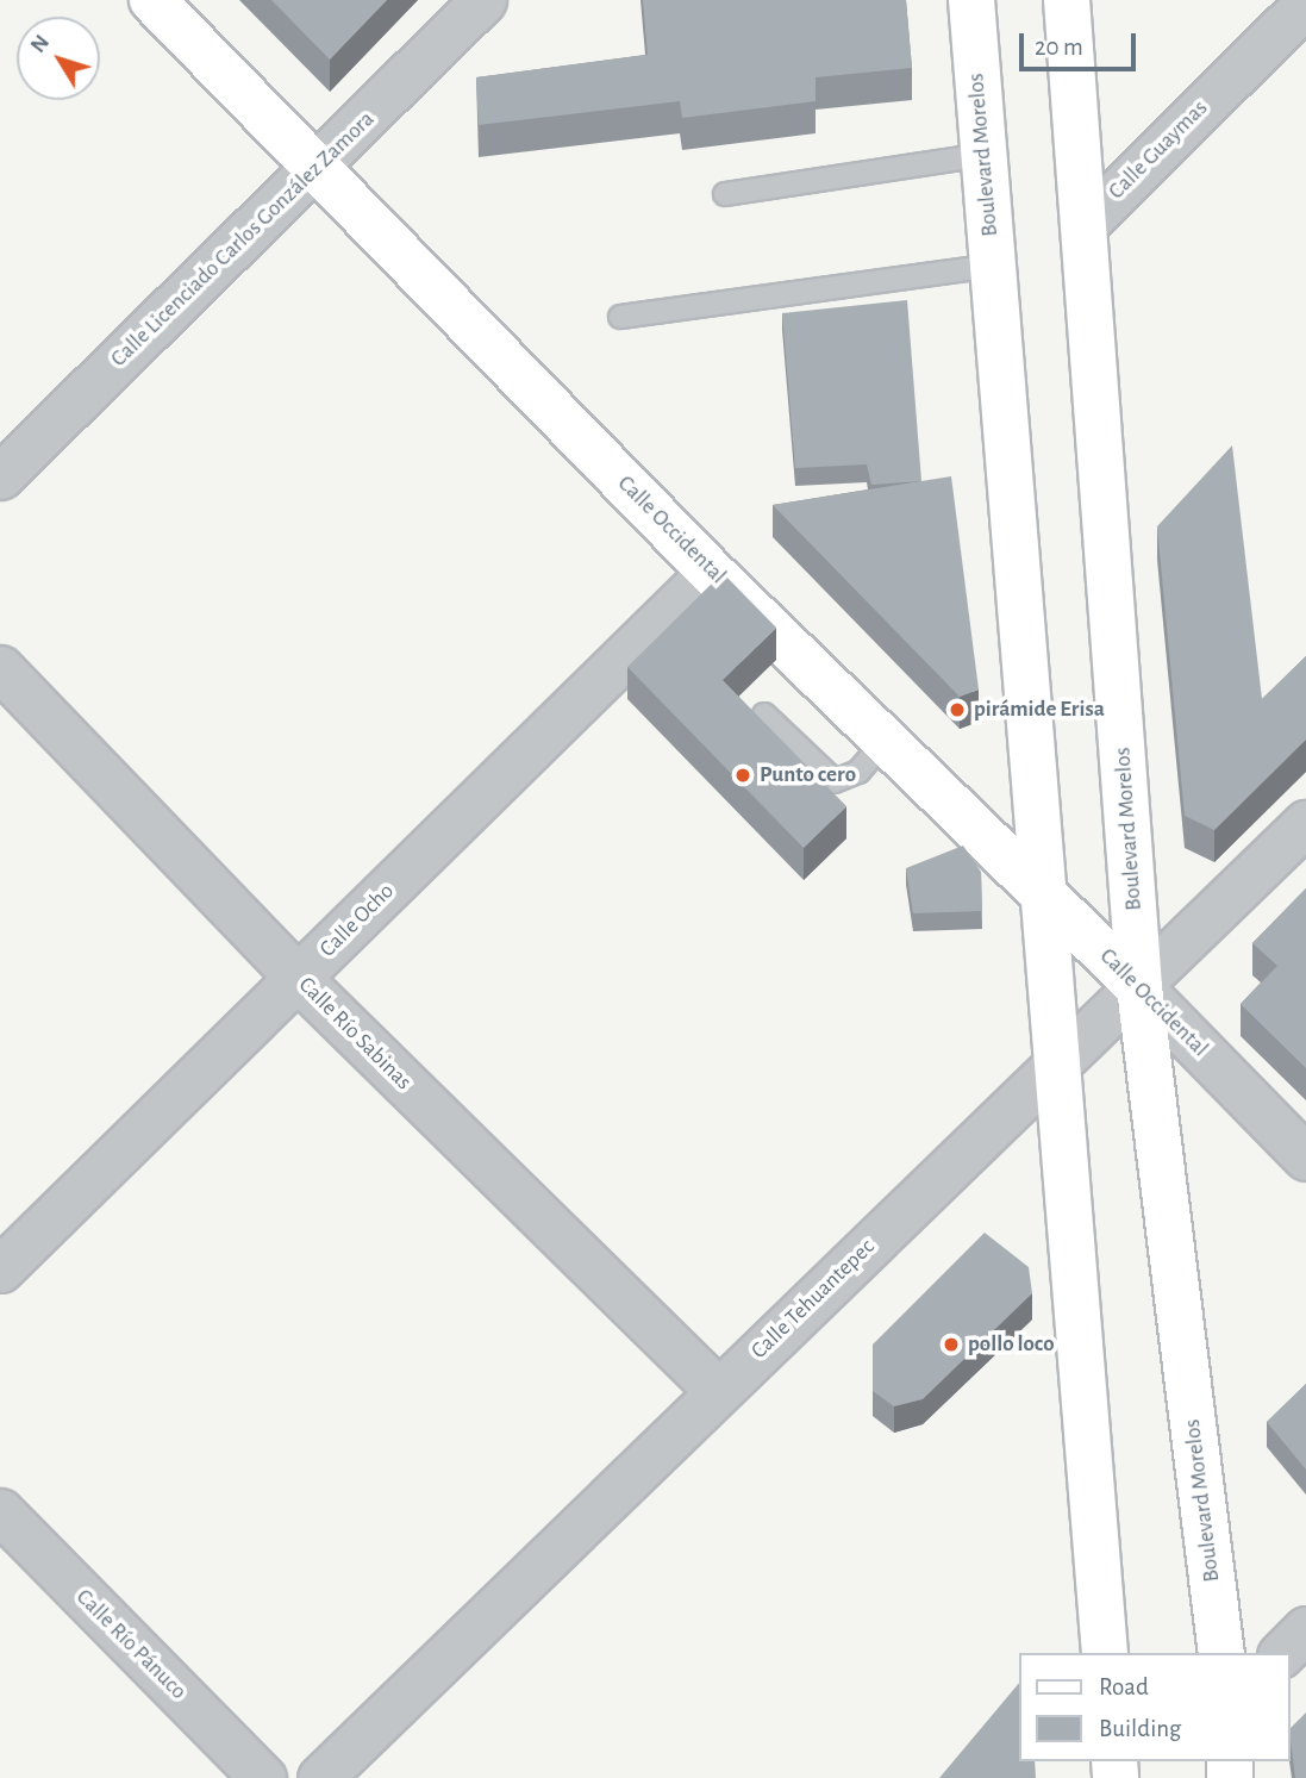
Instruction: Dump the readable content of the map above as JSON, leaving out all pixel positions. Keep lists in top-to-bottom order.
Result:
{
  "streets": {
    "main road": ["Boulevard Morelos", "Calle Occidental"],
    "street": [
      "Calle Guaymas",
      "Calle Licenciado Carlos González Zamora",
      "Calle Ocho",
      "Calle Río Sabinas",
      "Calle Tehuantepec",
      "Calle Río Pánuco"
    ]
  },
  "crossings": [
    ["Calle Guaymas", "Boulevard Morelos"],
    ["Boulevard Morelos", "Calle Occidental"],
    ["Boulevard Morelos", "Calle Tehuantepec"],
    ["Calle Licenciado Carlos González Zamora", "Calle Occidental"],
    ["Calle Occidental", "Calle Ocho"],
    ["Calle Occidental", "Calle Tehuantepec"],
    ["Calle Ocho", "Calle Río Sabinas"],
    ["Calle Río Sabinas", "Calle Tehuantepec"]
  ],
  "places": ["pirámide Erisa", "Punto cero", "pollo loco"],
  "legend": ["Road", "Building"],
  "scale_bar": "20 m",
  "north": "top left"
}
